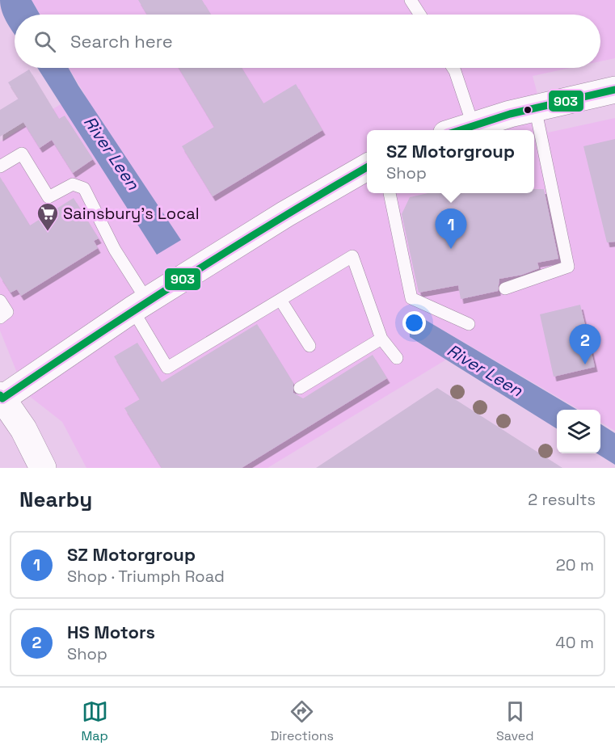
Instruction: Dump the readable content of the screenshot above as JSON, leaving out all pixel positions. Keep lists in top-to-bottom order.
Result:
{
  "water": ["River Leen"],
  "places": {
    "supermarket": ["Sainsbury's Local"]
  },
  "lines": ["transit line 903"],
  "page": {
    "search": "Search here",
    "popup": ["SZ Motorgroup", "Shop"],
    "pins": ["1", "2"],
    "heading": ["Nearby", "2 results"],
    "list": [
      {
        "mark": "1",
        "name": "SZ Motorgroup",
        "note": "Shop · Triumph Road",
        "value": "20 m"
      },
      {
        "mark": "2",
        "name": "HS Motors",
        "note": "Shop",
        "value": "40 m"
      }
    ],
    "nav": ["Map", "Directions", "Saved"]
  }
}
